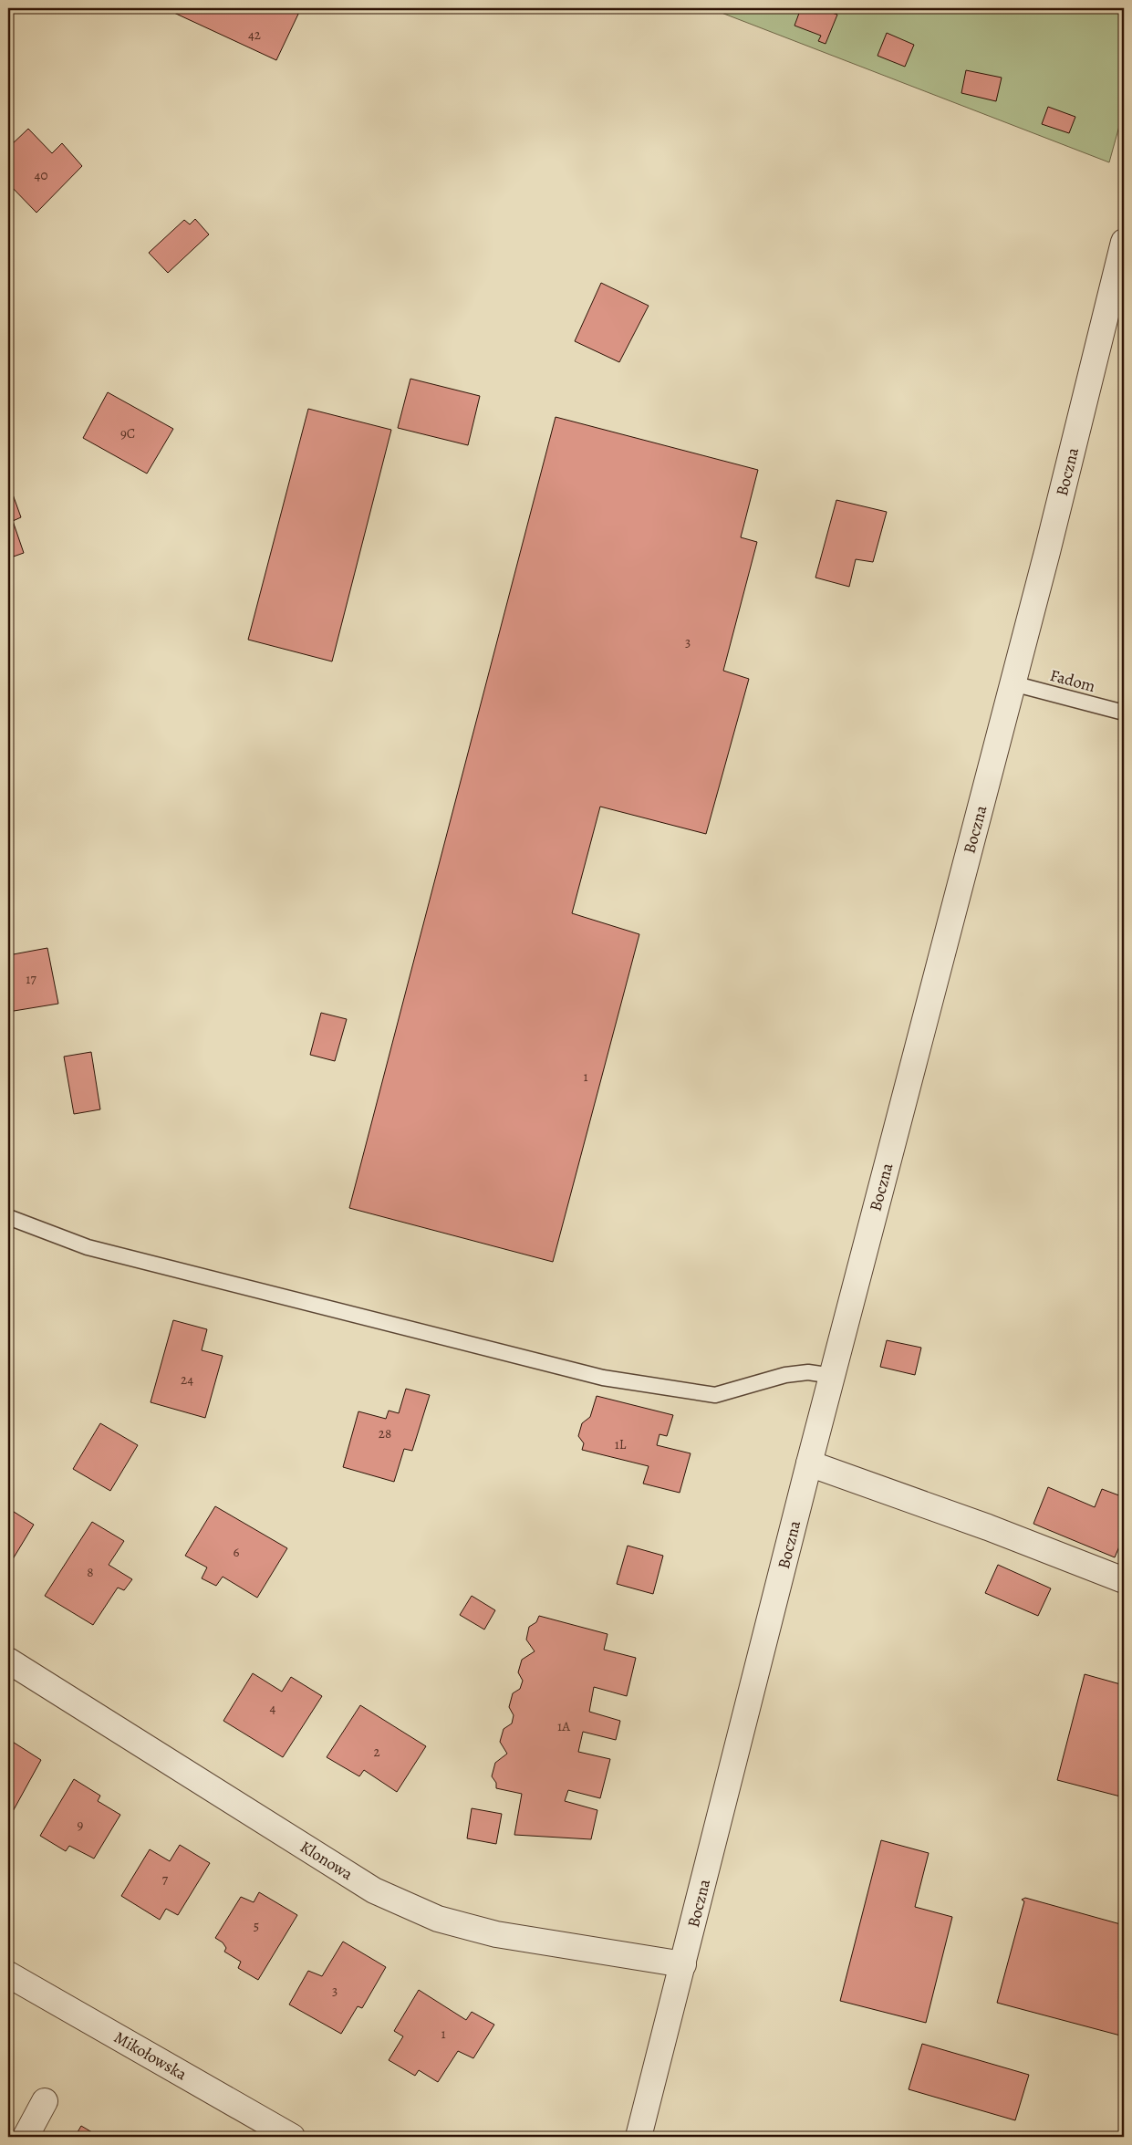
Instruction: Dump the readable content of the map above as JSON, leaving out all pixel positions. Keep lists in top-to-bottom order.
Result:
{
  "streets": {
    "street": ["Boczna", "Klonowa", "Mikołowska"],
    "lane": ["Fadom"]
  },
  "crossings": [
    ["Boczna", "Fadom"],
    ["Boczna", "Klonowa"]
  ],
  "house_numbers": [
    "42",
    "40",
    "9C",
    "3",
    "17",
    "1",
    "24",
    "28",
    "1L",
    "6",
    "8",
    "4",
    "1A",
    "2",
    "9",
    "7",
    "5",
    "3",
    "1"
  ]
}
